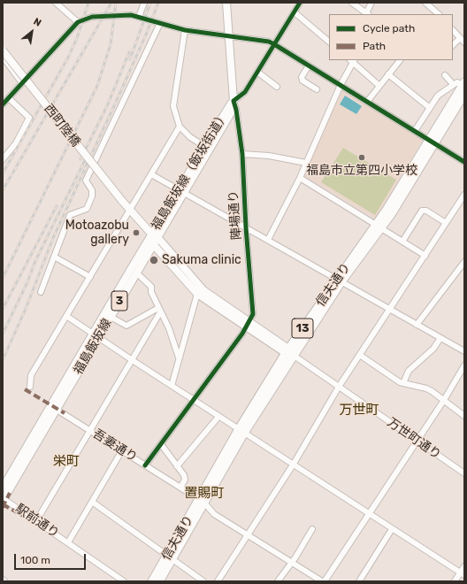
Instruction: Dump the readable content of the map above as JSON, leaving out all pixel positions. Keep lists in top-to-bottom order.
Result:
{
  "streets": {
    "highway": ["信夫通り", "13"],
    "main road": [
      "西町陸橋",
      "福島飯坂線（飯坂街道）",
      "3",
      "福島飯坂線"
    ],
    "street": [
      "陣場通り",
      "万世町通り",
      "吾妻通り",
      "駅前通り"
    ]
  },
  "crossings": [
    ["西町陸橋", "福島飯坂線（飯坂街道）"],
    ["西町陸橋", "陣場通り"],
    ["西町陸橋", "福島飯坂線"],
    ["福島飯坂線（飯坂街道）", "陣場通り"],
    ["福島飯坂線（飯坂街道）", "福島飯坂線"],
    ["信夫通り", "万世町通り"],
    ["信夫通り", "吾妻通り"],
    ["福島飯坂線", "吾妻通り"],
    ["福島飯坂線", "駅前通り"]
  ],
  "districts": ["万世町", "栄町", "置賜町"],
  "places": ["福島市立第四小学校", "Motoazobu gallery", "Sakuma clinic"],
  "legend": ["Cycle path", "Path"],
  "scale_bar": "100 m",
  "north": "top right"
}
